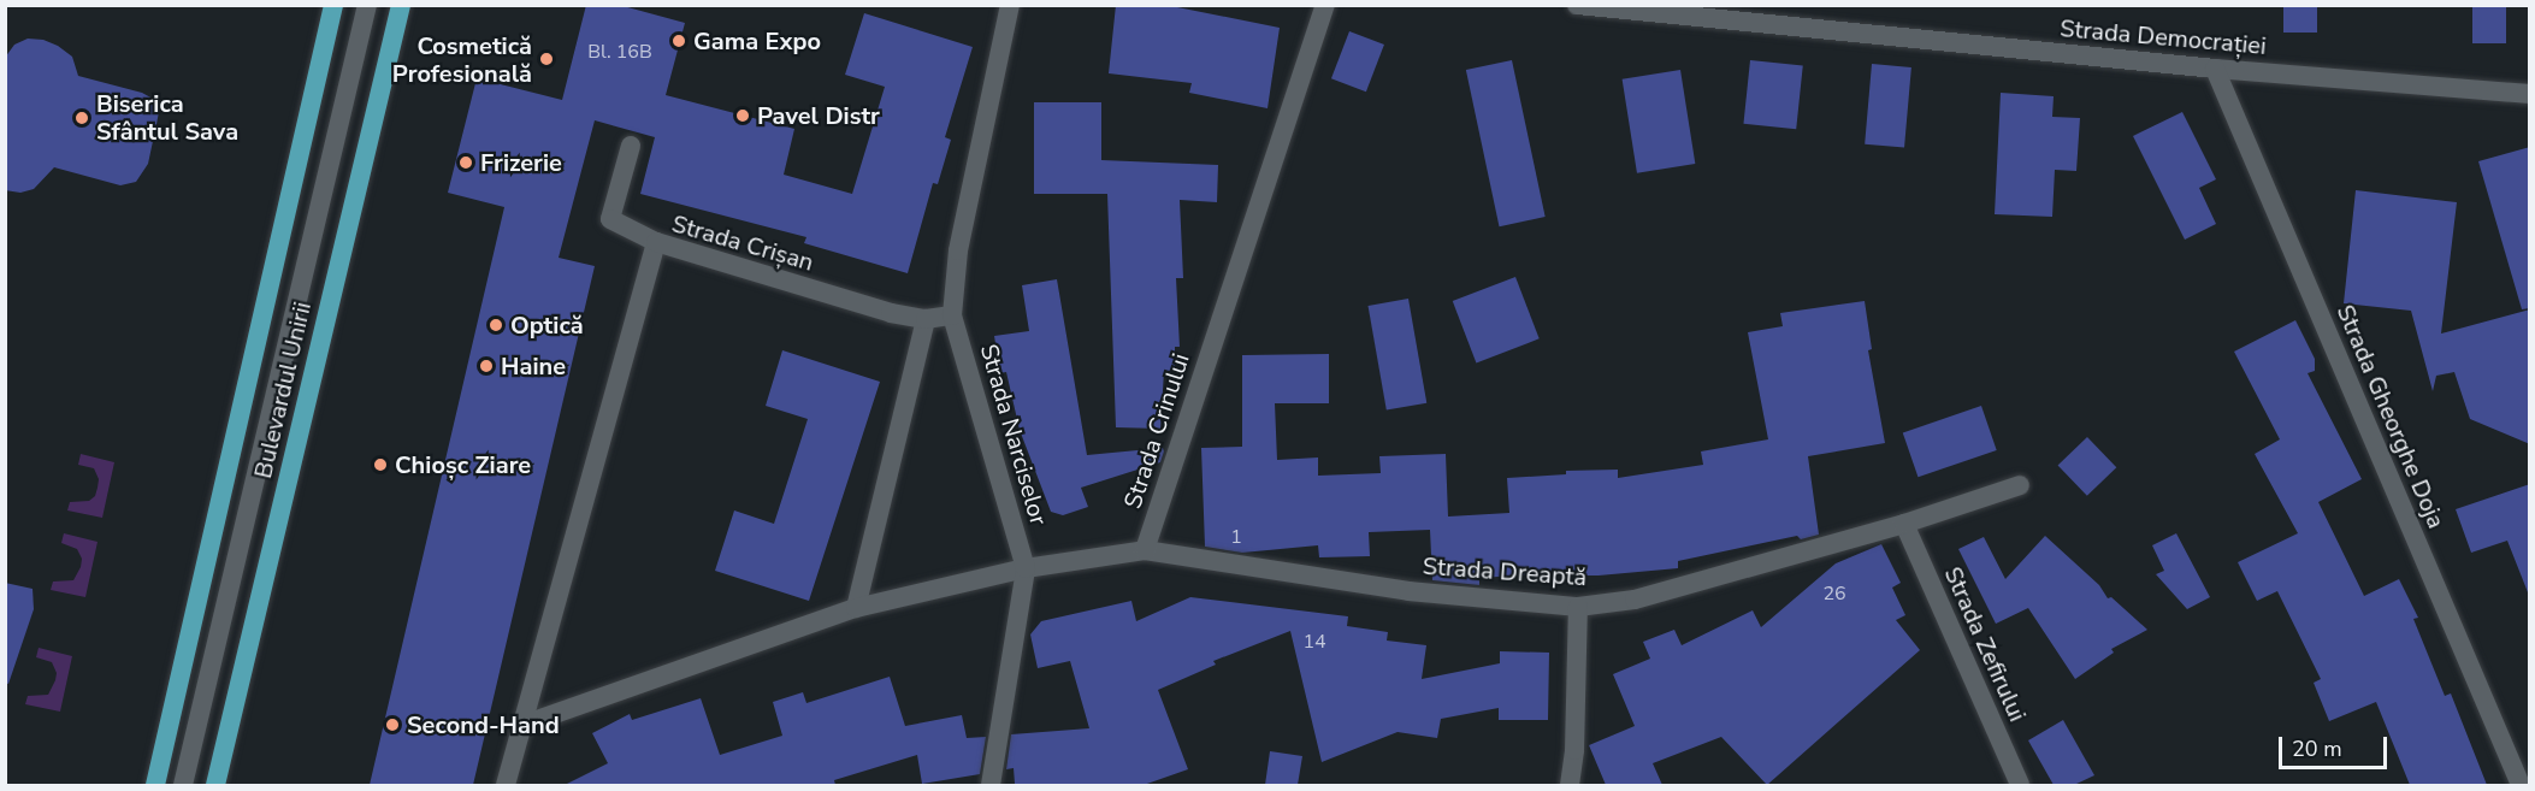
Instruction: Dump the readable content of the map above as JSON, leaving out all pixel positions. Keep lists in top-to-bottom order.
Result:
{
  "streets": {
    "main road": ["Bulevardul Unirii"],
    "street": [
      "Strada Democrației",
      "Strada Crișan",
      "Strada Gheorghe Doja",
      "Strada Crinului",
      "Strada Narciselor",
      "Strada Dreaptă",
      "Strada Zefirului"
    ]
  },
  "crossings": [
    ["Strada Democrației", "Strada Gheorghe Doja"],
    ["Strada Crișan", "Strada Narciselor"],
    ["Strada Crinului", "Strada Dreaptă"],
    ["Strada Dreaptă", "Strada Zefirului"]
  ],
  "places": [
    "Gama Expo",
    "Cosmetică Profesională",
    "Pavel Distr",
    "Biserica Sfântul Sava",
    "Frizerie",
    "Optică",
    "Haine",
    "Chioșc Ziare",
    "Second-Hand"
  ],
  "house_numbers": [
    "Bl. 16B",
    "1",
    "26",
    "14"
  ],
  "scale_bar": "20 m"
}
